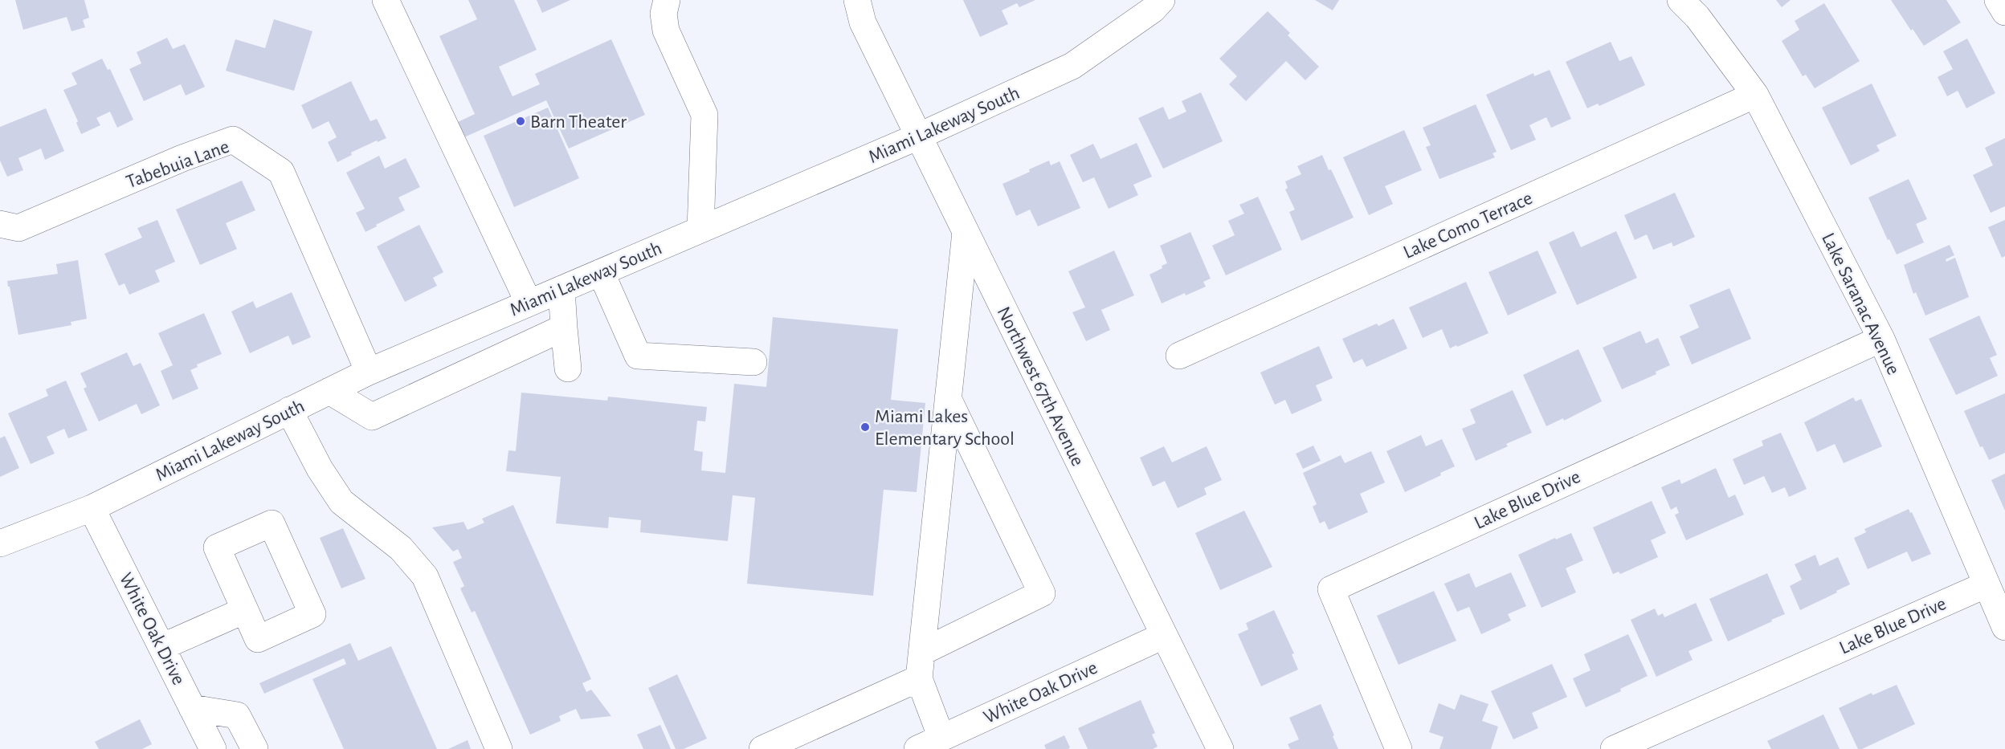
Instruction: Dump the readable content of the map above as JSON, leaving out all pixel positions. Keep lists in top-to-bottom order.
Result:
{
  "streets": {
    "street": [
      "Miami Lakeway South",
      "Tabebuia Lane",
      "Lake Como Terrace",
      "Lake Saranac Avenue",
      "Northwest 67th Avenue",
      "Lake Blue Drive",
      "White Oak Drive"
    ]
  },
  "crossings": [
    ["Miami Lakeway South", "Tabebuia Lane"],
    ["Miami Lakeway South", "Northwest 67th Avenue"],
    ["Miami Lakeway South", "White Oak Drive"],
    ["Lake Como Terrace", "Lake Saranac Avenue"],
    ["Lake Saranac Avenue", "Lake Blue Drive"],
    ["Northwest 67th Avenue", "White Oak Drive"]
  ],
  "places": ["Barn Theater", "Miami Lakes Elementary School"]
}
